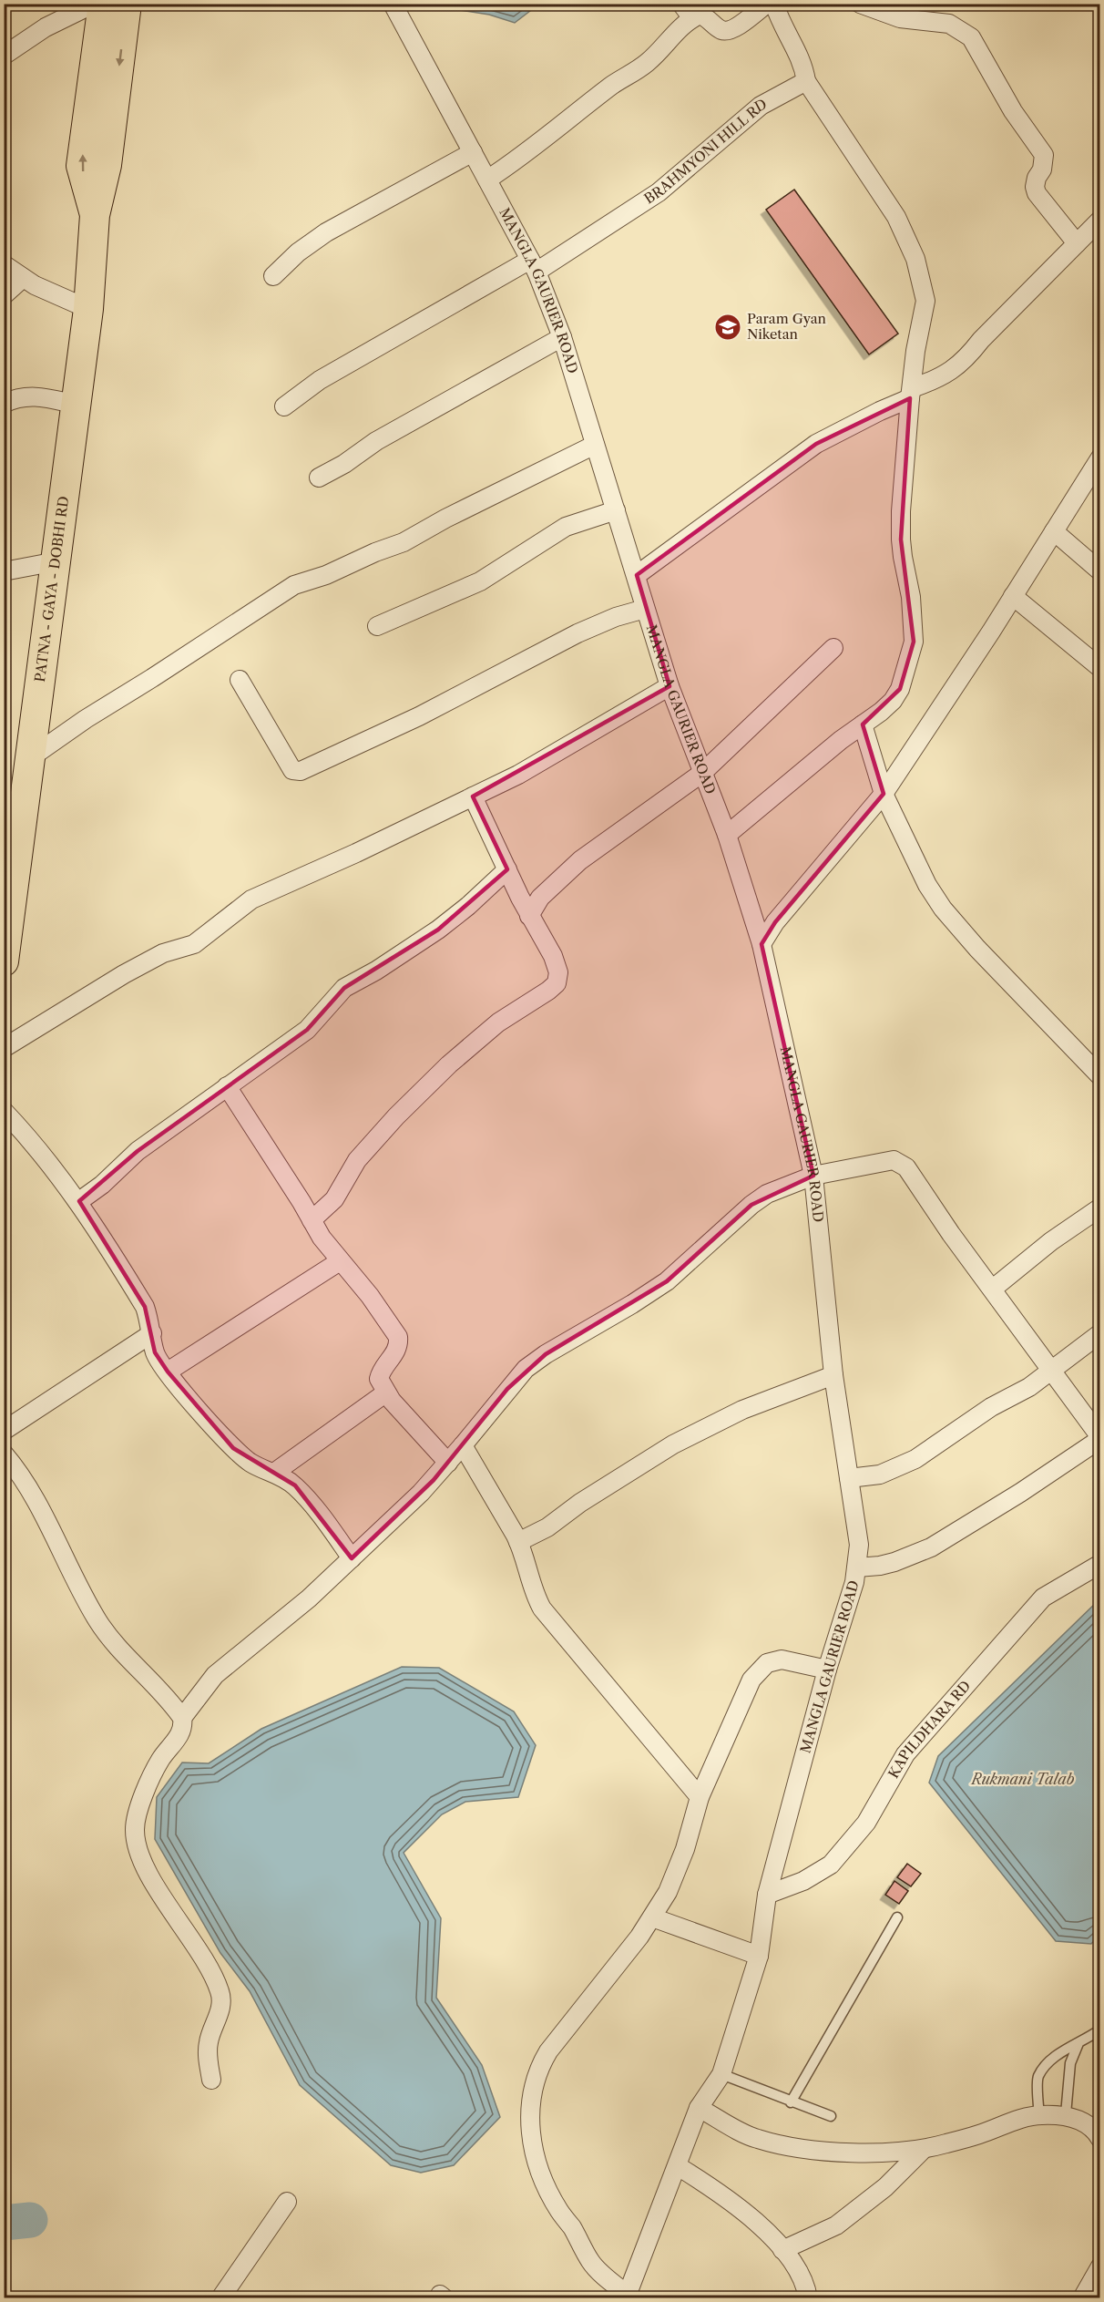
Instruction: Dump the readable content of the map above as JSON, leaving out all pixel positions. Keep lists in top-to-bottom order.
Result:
{
  "streets": {
    "main road": ["PATNA - GAYA - DOBHI RD"],
    "street": ["BRAHMYONI HILL RD", "MANGLA GAURIER ROAD", "KAPILDHARA RD"]
  },
  "crossings": [
    ["BRAHMYONI HILL RD", "MANGLA GAURIER ROAD"],
    ["MANGLA GAURIER ROAD", "KAPILDHARA RD"]
  ],
  "water": ["Rukmani Talab"],
  "places": {
    "school or university": ["Param Gyan Niketan"]
  }
}
